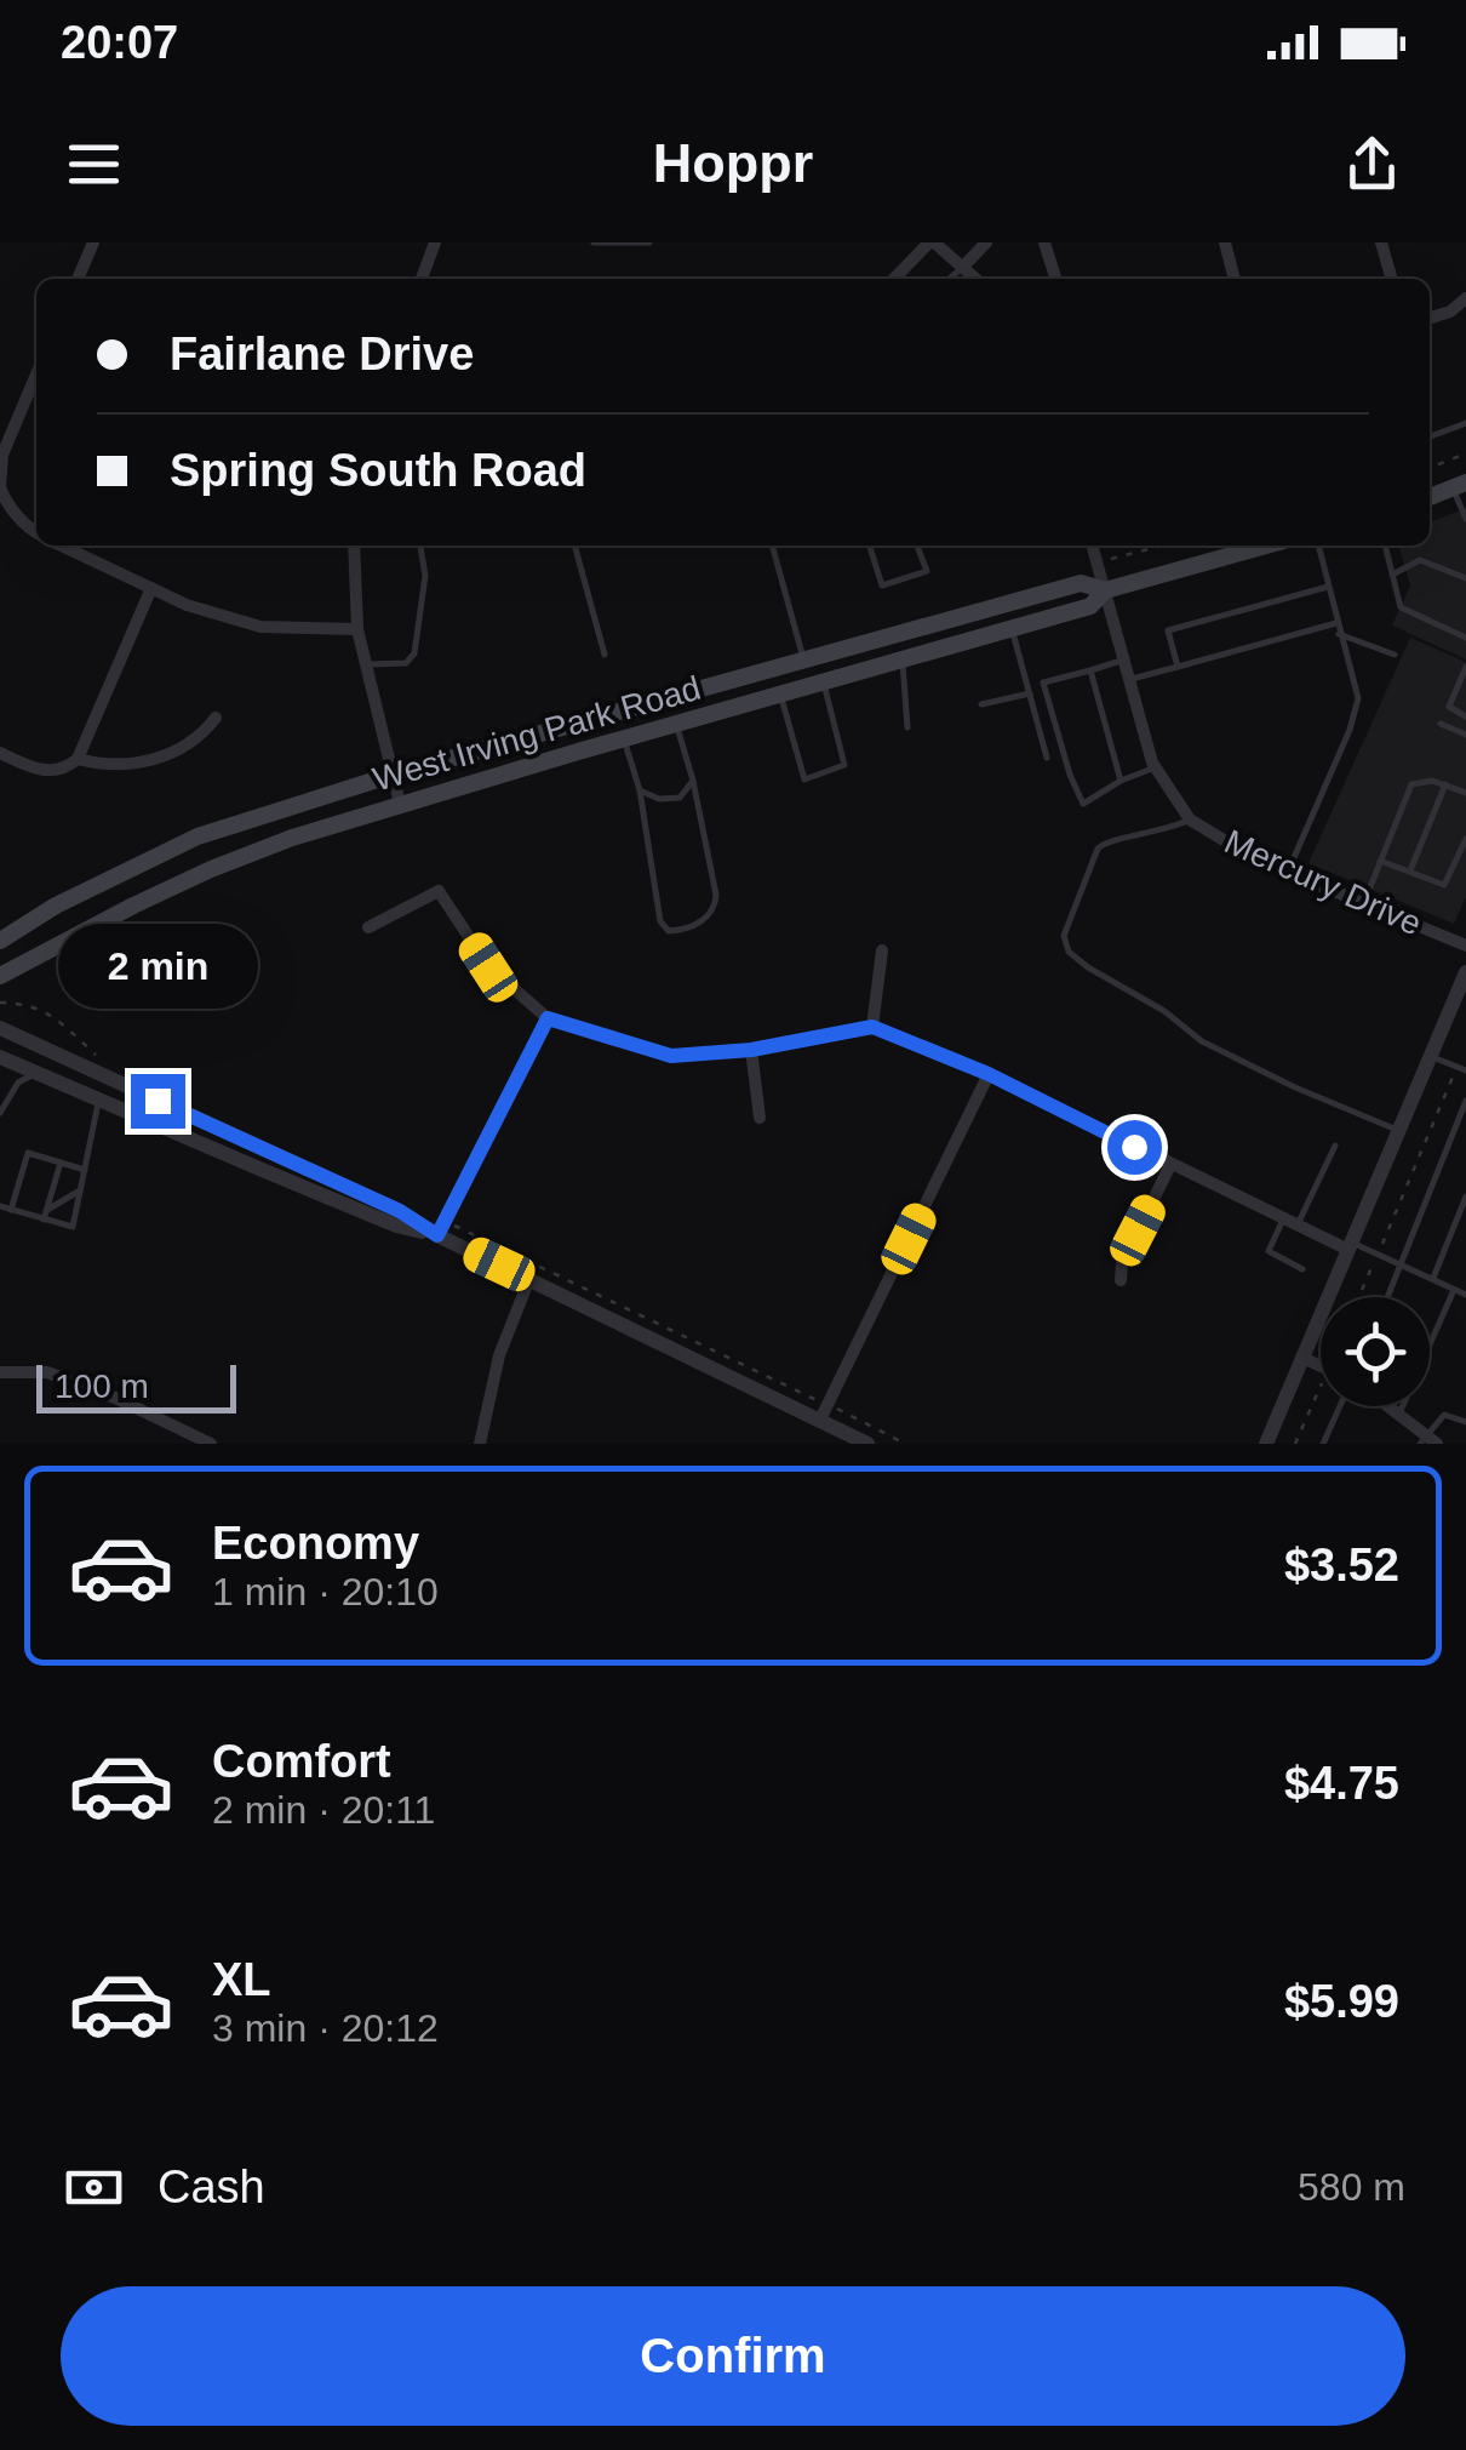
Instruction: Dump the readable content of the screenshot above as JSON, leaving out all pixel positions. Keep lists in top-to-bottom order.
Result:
{
  "streets": {
    "main road": ["West Irving Park Road"],
    "street": ["Mercury Drive"]
  },
  "crossings": [
    ["West Irving Park Road", "Mercury Drive"]
  ],
  "scale_bar": "100 m",
  "page": {
    "status": "20:07",
    "header": "Hoppr",
    "banner": ["Fairlane Drive", "Spring South Road"],
    "bubble": "2 min",
    "scale": "100 m",
    "list": [
      {
        "name": "Economy",
        "note": "1 min · 20:10",
        "value": "$3.52"
      },
      {
        "name": "Comfort",
        "note": "2 min · 20:11",
        "value": "$4.75"
      },
      {
        "name": "XL",
        "note": "3 min · 20:12",
        "value": "$5.99"
      }
    ],
    "pay": ["Cash", "580 m"],
    "buttons": "Confirm"
  }
}
